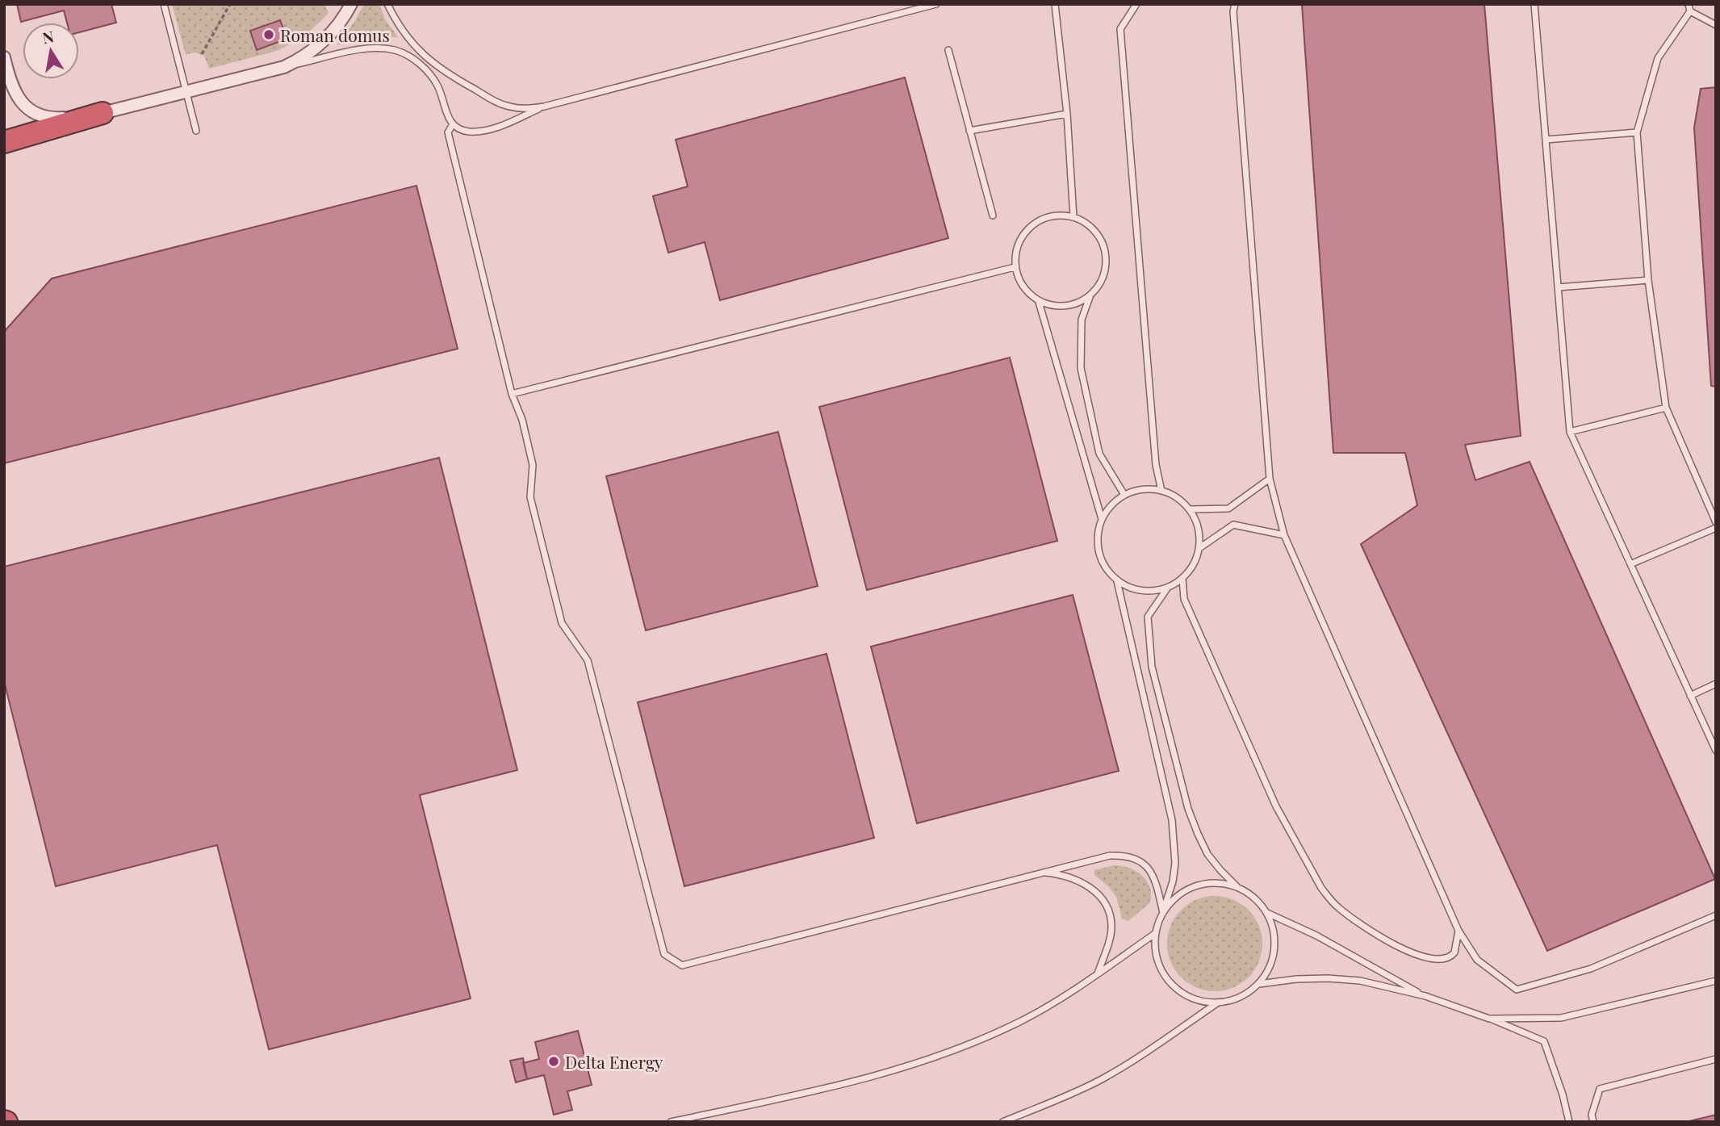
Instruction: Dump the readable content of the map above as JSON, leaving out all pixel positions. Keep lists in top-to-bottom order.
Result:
{
  "places": ["Roman domus", "Delta Energy"],
  "north": "top"
}
